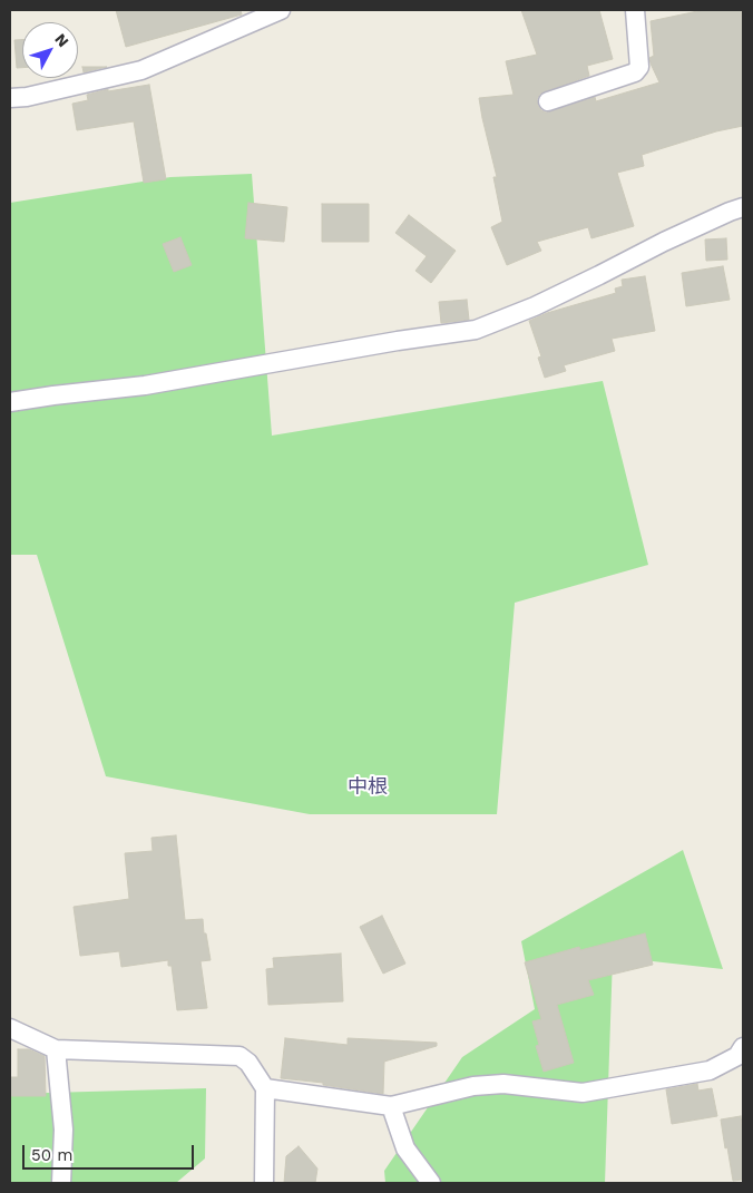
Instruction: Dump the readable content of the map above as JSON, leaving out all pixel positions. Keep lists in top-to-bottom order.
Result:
{
  "districts": ["中根"],
  "scale_bar": "50 m",
  "north": "top right"
}
